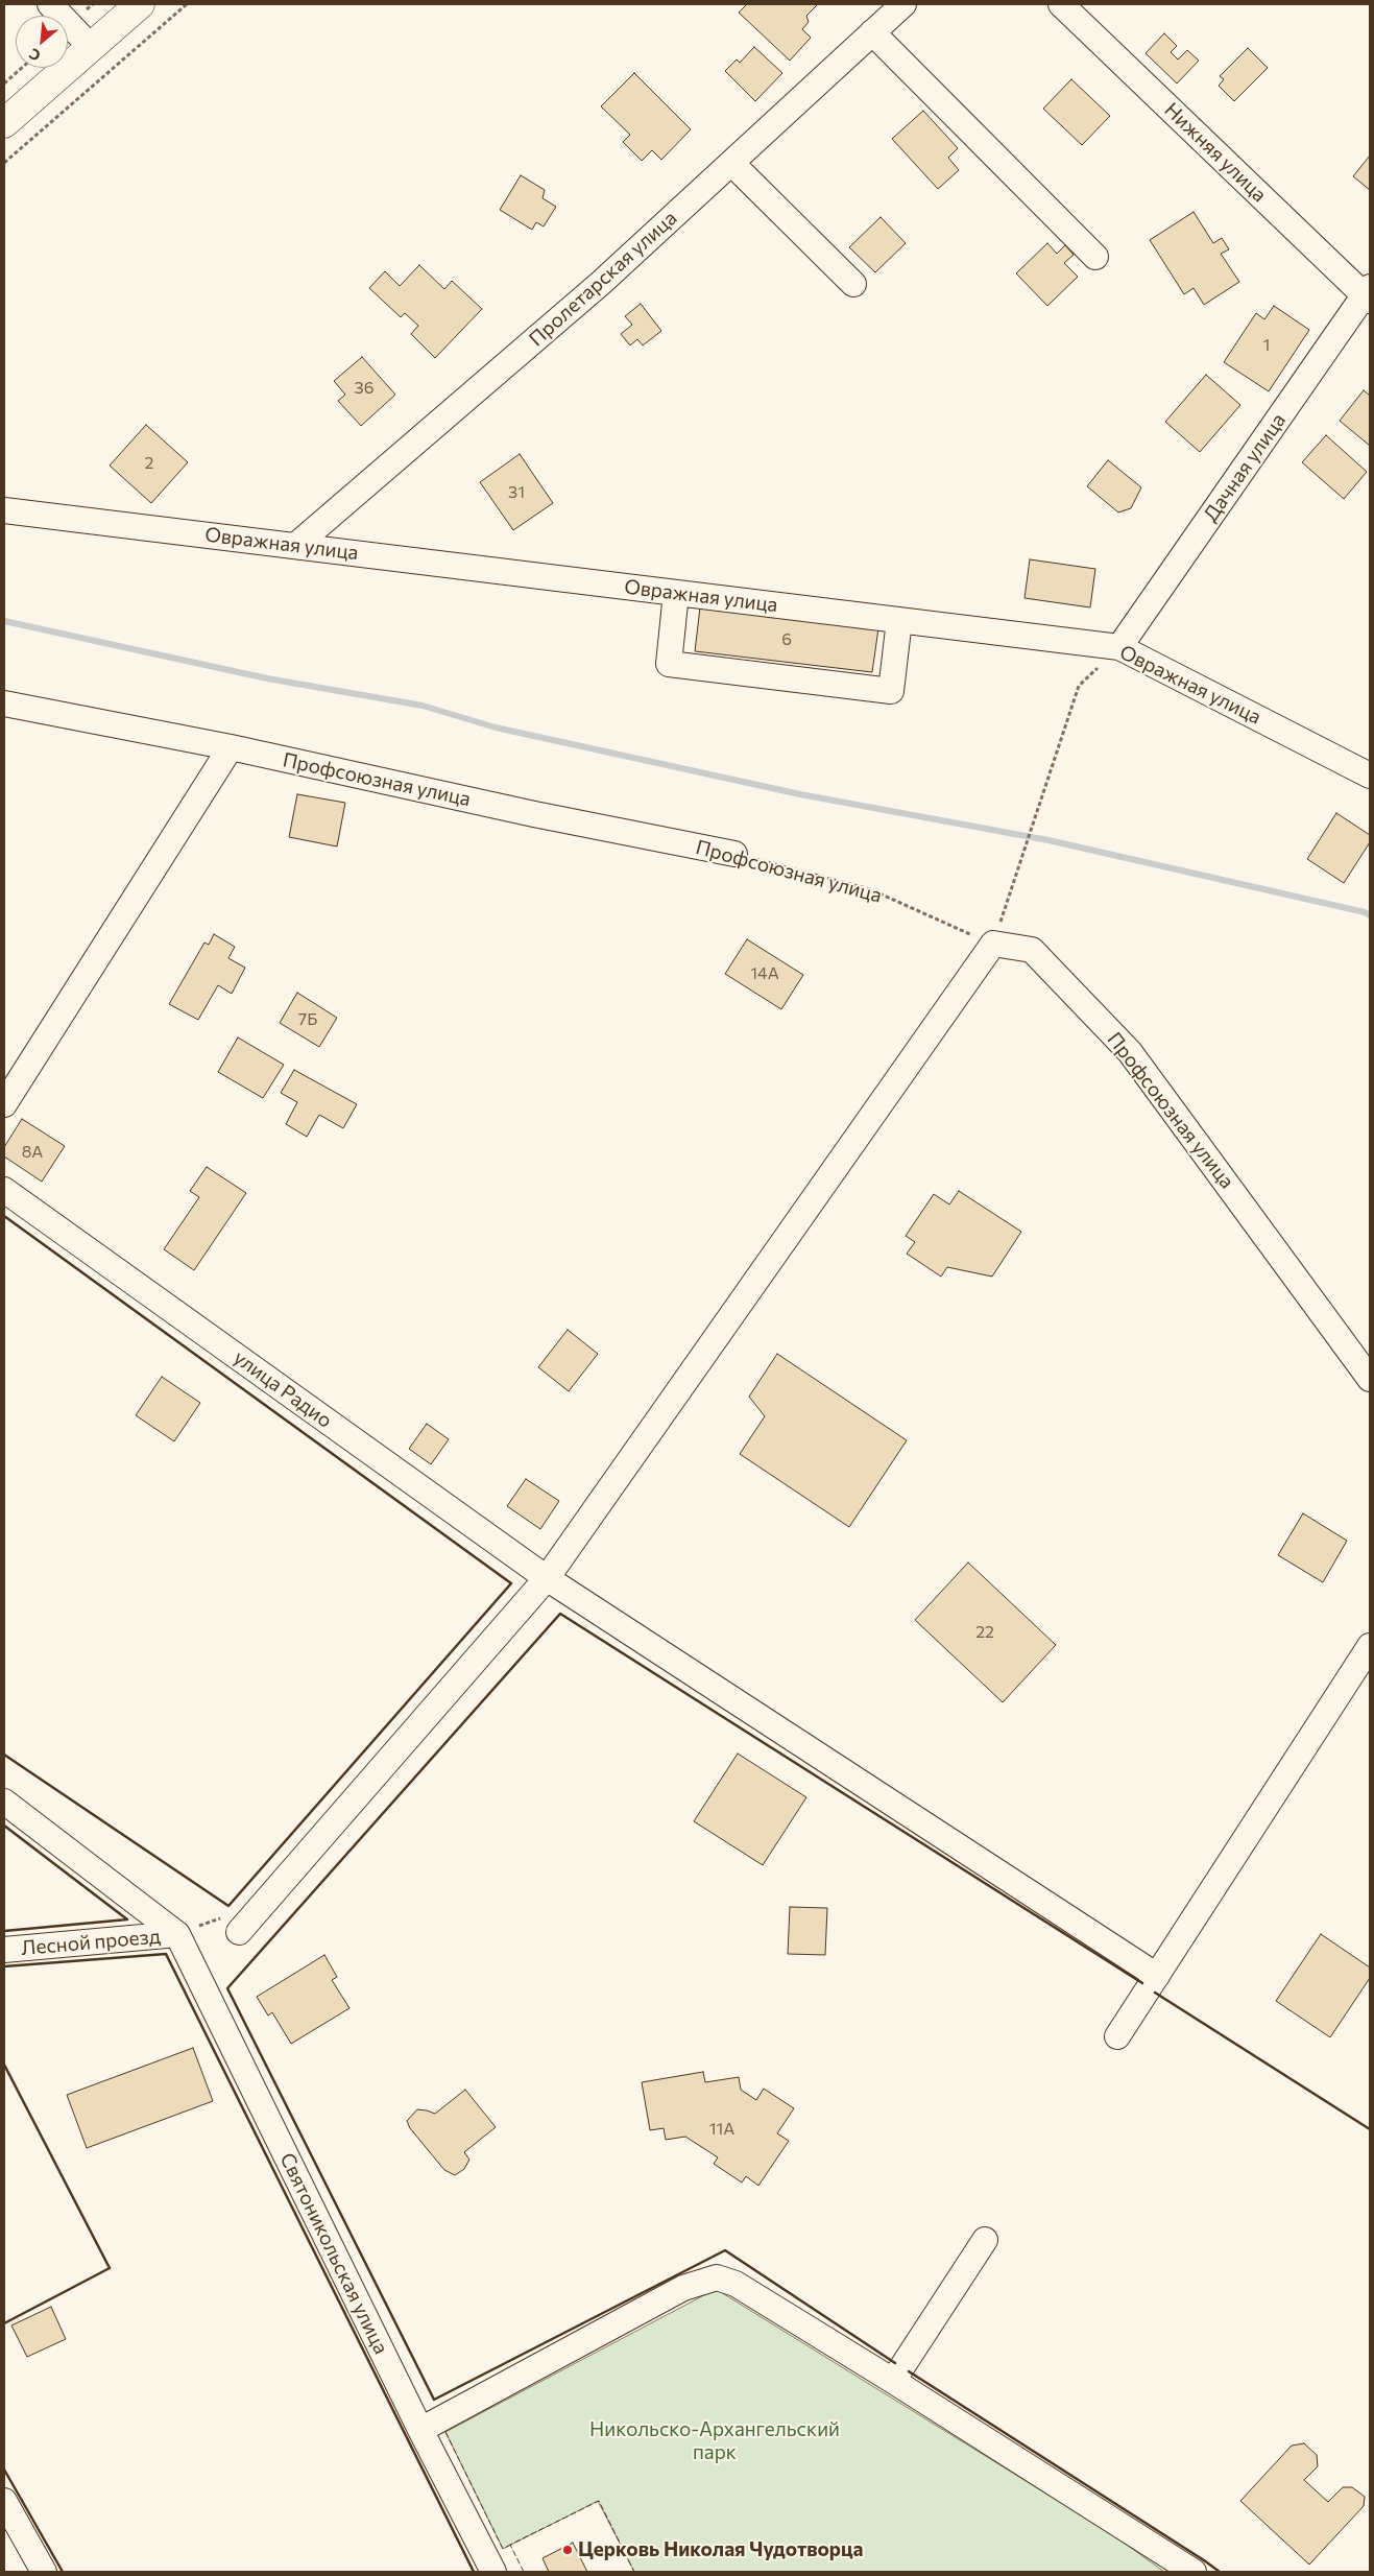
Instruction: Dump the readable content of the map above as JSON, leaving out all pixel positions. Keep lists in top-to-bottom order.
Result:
{
  "streets": {
    "street": [
      "Нижняя улица",
      "Пролетарская улица",
      "Дачная улица",
      "Овражная улица",
      "Профсоюзная улица",
      "улица Радио",
      "Лесной проезд",
      "Святоникольская улица"
    ]
  },
  "crossings": [
    ["Нижняя улица", "Дачная улица"],
    ["Пролетарская улица", "Овражная улица"],
    ["Дачная улица", "Овражная улица"],
    ["Лесной проезд", "Святоникольская улица"]
  ],
  "parks": ["Никольско-Архангельский парк"],
  "places": ["Церковь Николая Чудотворца"],
  "house_numbers": [
    "1",
    "36",
    "2",
    "31",
    "6",
    "14А",
    "7Б",
    "8А",
    "22",
    "11А"
  ],
  "north": "bottom left"
}
